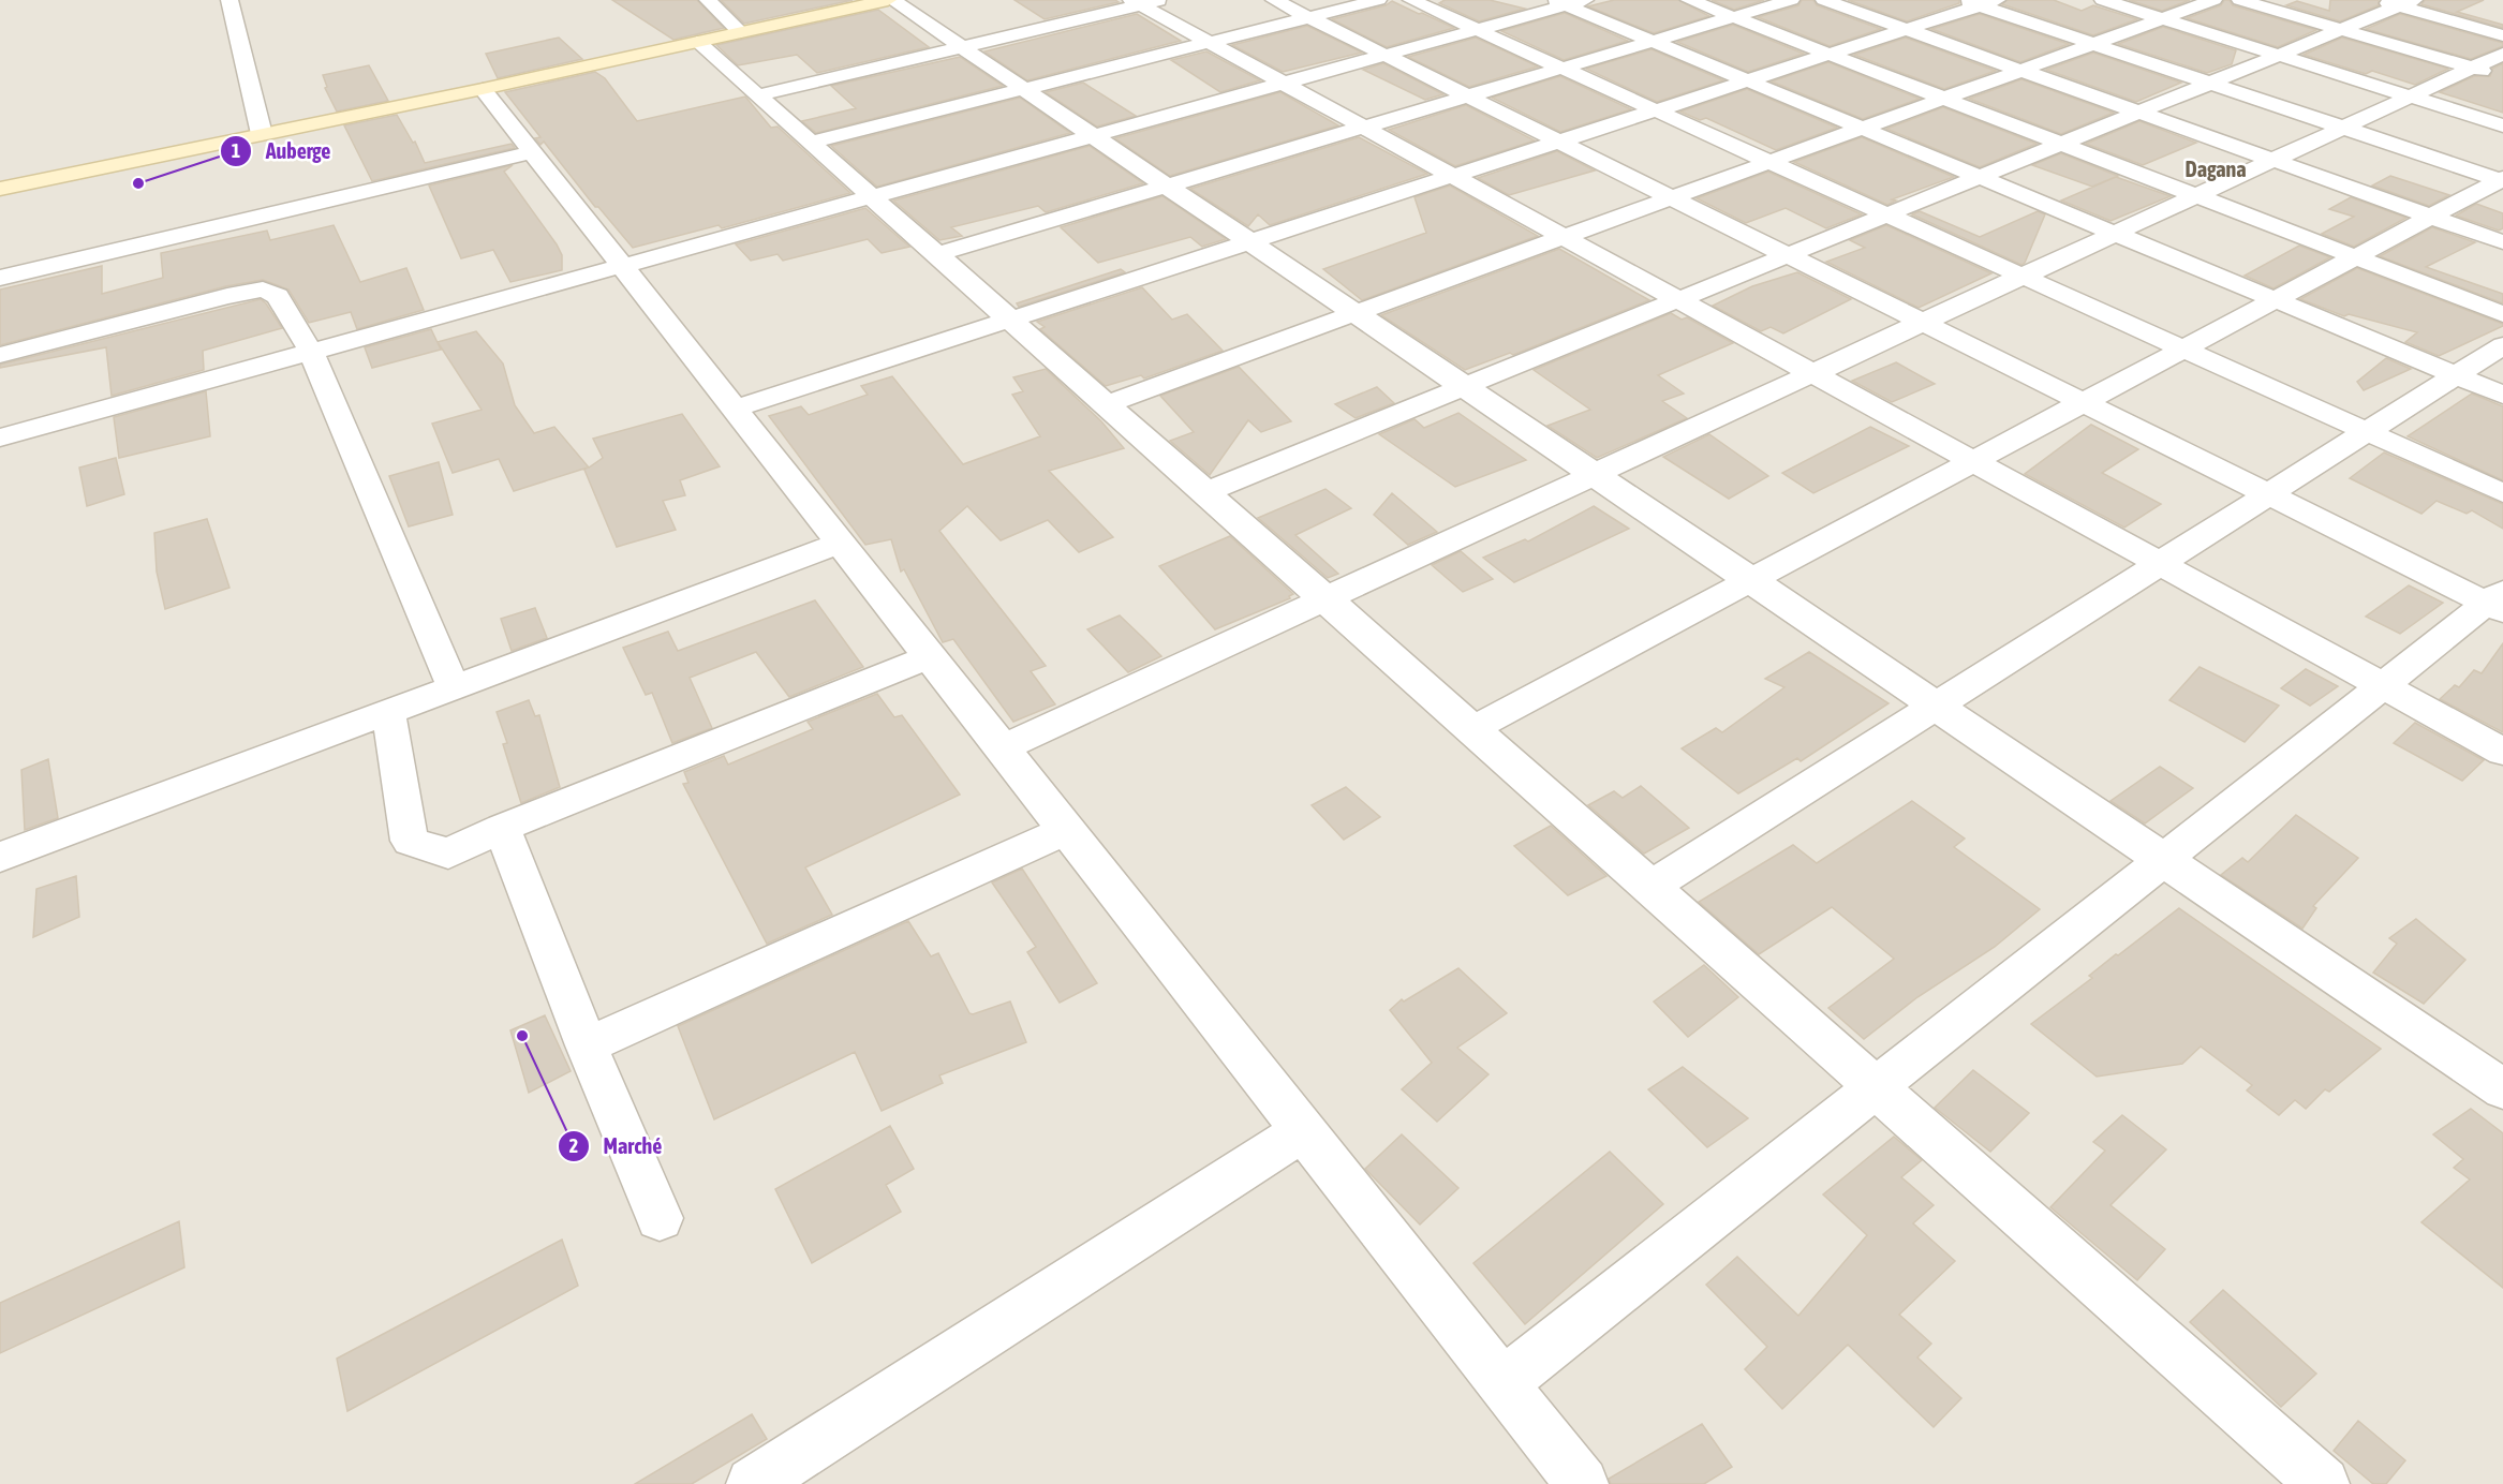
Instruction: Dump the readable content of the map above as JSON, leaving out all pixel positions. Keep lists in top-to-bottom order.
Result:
{
  "districts": ["Dagana"],
  "places": ["Auberge", "Marché"]
}
